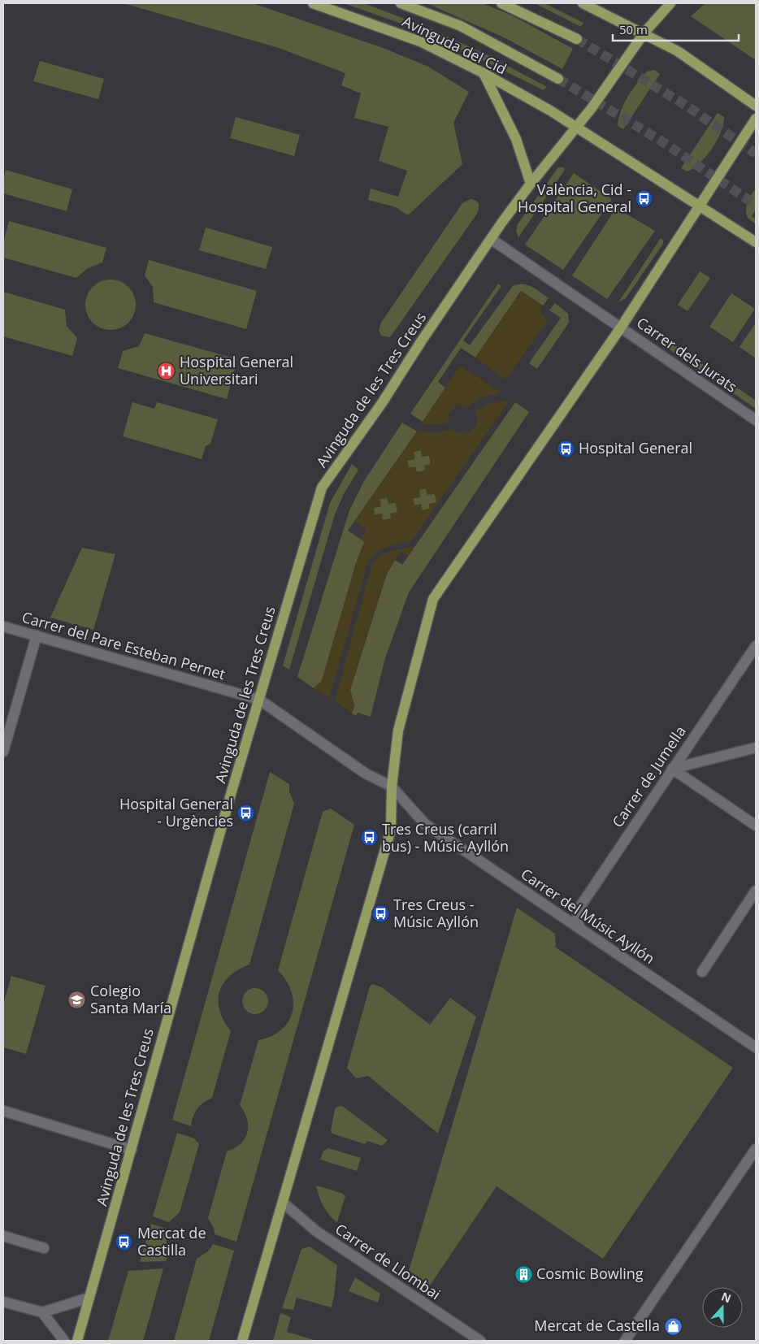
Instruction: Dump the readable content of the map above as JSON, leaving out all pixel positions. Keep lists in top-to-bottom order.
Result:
{
  "streets": {
    "main road": ["Avinguda del Cid", "Avinguda de les Tres Creus"],
    "street": [
      "Carrer dels Jurats",
      "Carrer del Pare Esteban Pernet",
      "Carrer de Jumella",
      "Carrer del Músic Ayllón",
      "Carrer de Llombai"
    ]
  },
  "crossings": [
    ["Avinguda del Cid", "Avinguda de les Tres Creus"],
    ["Avinguda de les Tres Creus", "Carrer del Pare Esteban Pernet"],
    ["Carrer del Pare Esteban Pernet", "Carrer del Músic Ayllón"],
    ["Carrer de Jumella", "Carrer del Músic Ayllón"]
  ],
  "places": {
    "bus stop": [
      "València, Cid - Hospital General",
      "Hospital General",
      "Hospital General - Urgències",
      "Tres Creus (carril bus) - Músic Ayllón",
      "Tres Creus - Músic Ayllón",
      "Mercat de Castilla"
    ],
    "hospital": ["Hospital General Universitari"],
    "school or university": ["Colegio Santa María"],
    "building": ["Cosmic Bowling"],
    "shop": ["Mercat de Castella"]
  },
  "scale_bar": "50 m",
  "north": "top"
}
